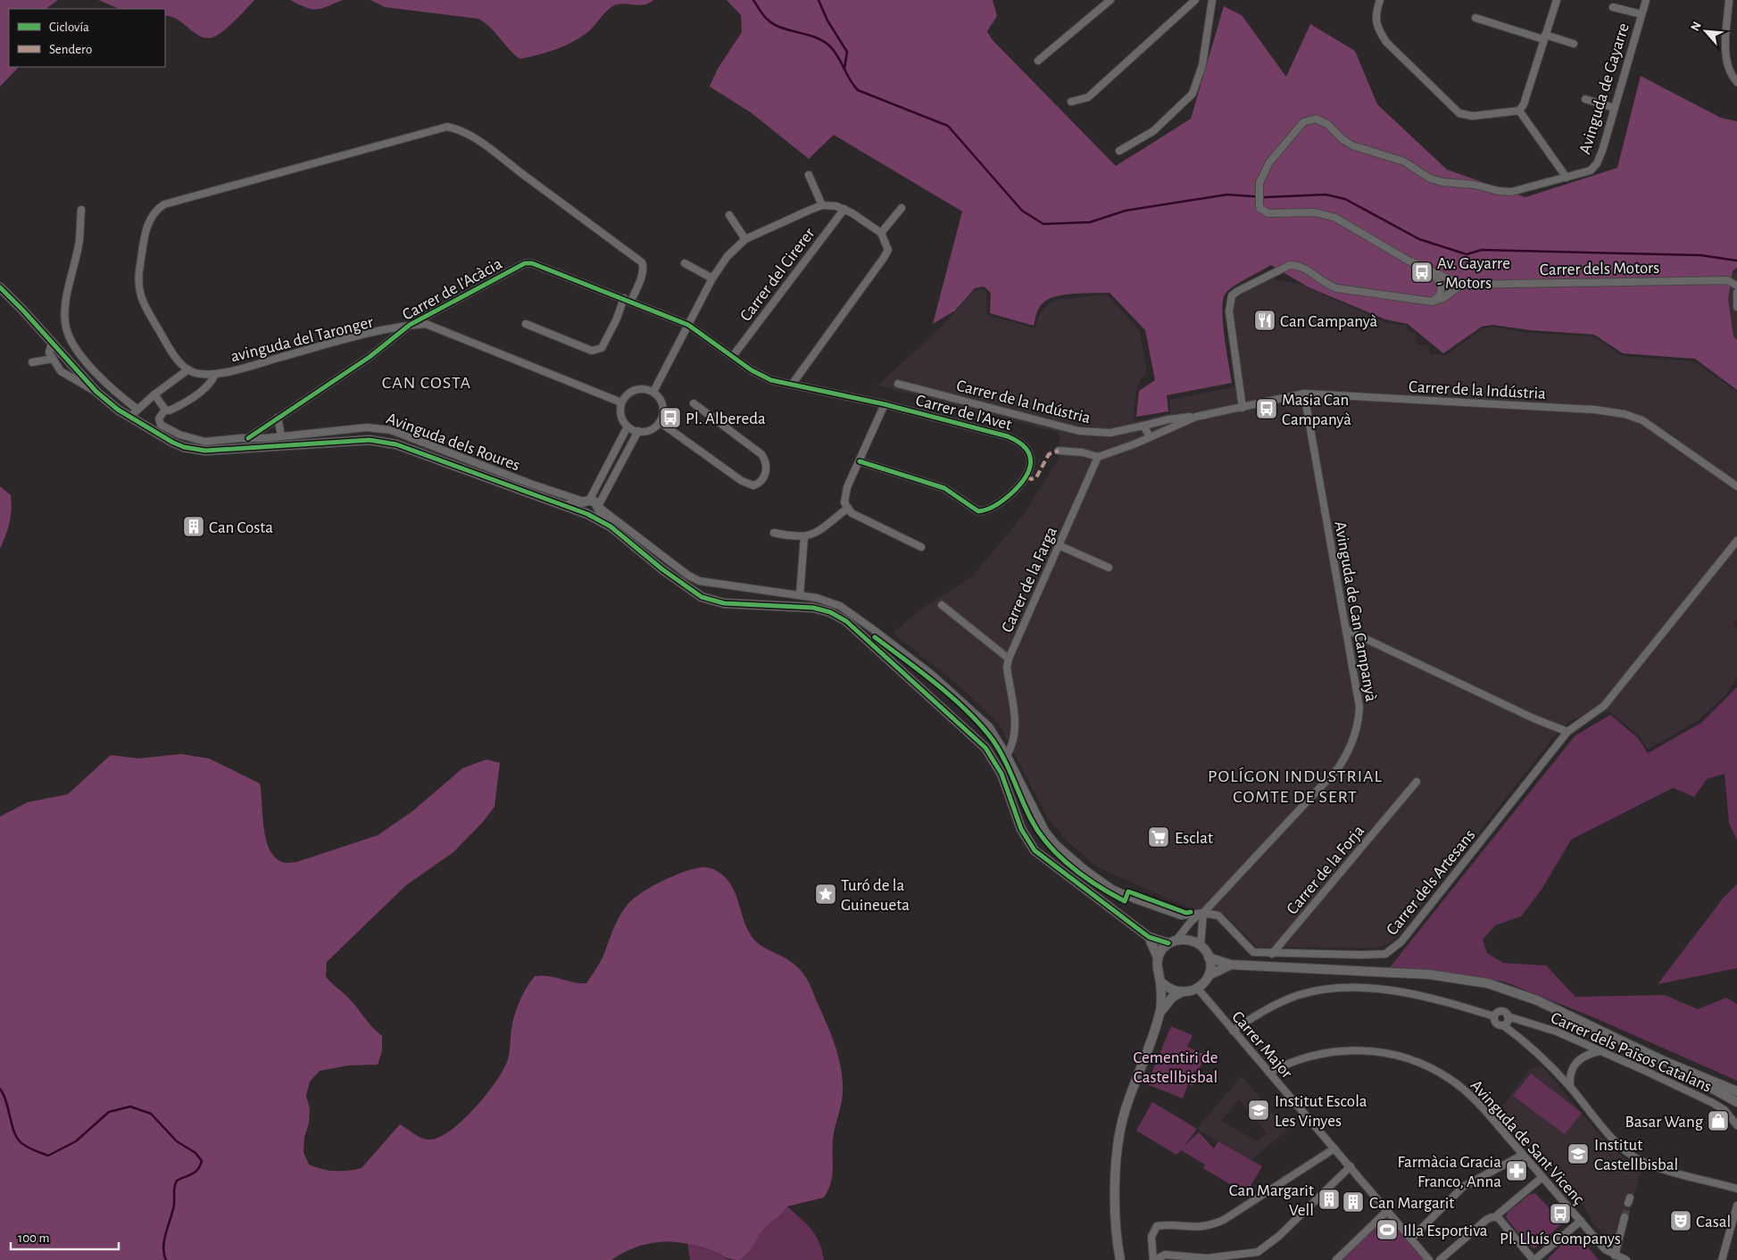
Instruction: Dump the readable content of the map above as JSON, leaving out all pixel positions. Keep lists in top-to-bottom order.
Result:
{
  "streets": {
    "street": [
      "Avinguda de Gayarre",
      "Carrer dels Motors",
      "Carrer del Cirerer",
      "Carrer de l'Acàcia",
      "avinguda del Taronger",
      "Carrer de la Indústria",
      "Carrer de l'Avet",
      "Avinguda dels Roures",
      "Carrer de la Farga",
      "Avinguda de Can Campanyà",
      "Carrer de la Forja",
      "Carrer dels Artesans",
      "Carrer Major",
      "Carrer dels Països Catalans",
      "Avinguda de Sant Vicenç"
    ]
  },
  "crossings": [
    ["Avinguda de Gayarre", "Carrer dels Motors"],
    ["Carrer del Cirerer", "Carrer de l'Avet"],
    ["Carrer de l'Acàcia", "avinguda del Taronger"],
    ["Carrer de l'Acàcia", "Carrer de l'Avet"],
    ["Carrer de l'Acàcia", "Avinguda dels Roures"],
    ["Carrer de la Indústria", "Carrer de la Farga"],
    ["Carrer de la Indústria", "Avinguda de Can Campanyà"],
    ["Avinguda de Can Campanyà", "Carrer dels Artesans"],
    ["Avinguda de Can Campanyà", "Carrer Major"],
    ["Carrer de la Forja", "Carrer dels Artesans"],
    ["Carrer Major", "Avinguda de Sant Vicenç"]
  ],
  "districts": ["CAN COSTA", "POLÍGON INDUSTRIAL COMTE DE SERT"],
  "parks": ["Cementiri de Castellbisbal"],
  "places": {
    "bus stop": [
      "Av. Gayarre - Motors",
      "Masia Can Campanyà",
      "Pl. Albereda",
      "Pl. Lluís Companys"
    ],
    "restaurant": ["Can Campanyà"],
    "building": ["Can Costa", "Can Margarit Vell", "Can Margarit"],
    "supermarket": ["Esclat"],
    "place": ["Turó de la Guineueta"],
    "school or university": ["Institut Escola Les Vinyes", "Institut Castellbisbal"],
    "shop": ["Basar Wang"],
    "pharmacy": ["Farmàcia Gracia Franco, Anna"],
    "theatre": ["Casal"],
    "sports": ["Illa Esportiva"]
  },
  "legend": ["Ciclovía", "Sendero"],
  "scale_bar": "100 m",
  "north": "top left"
}
